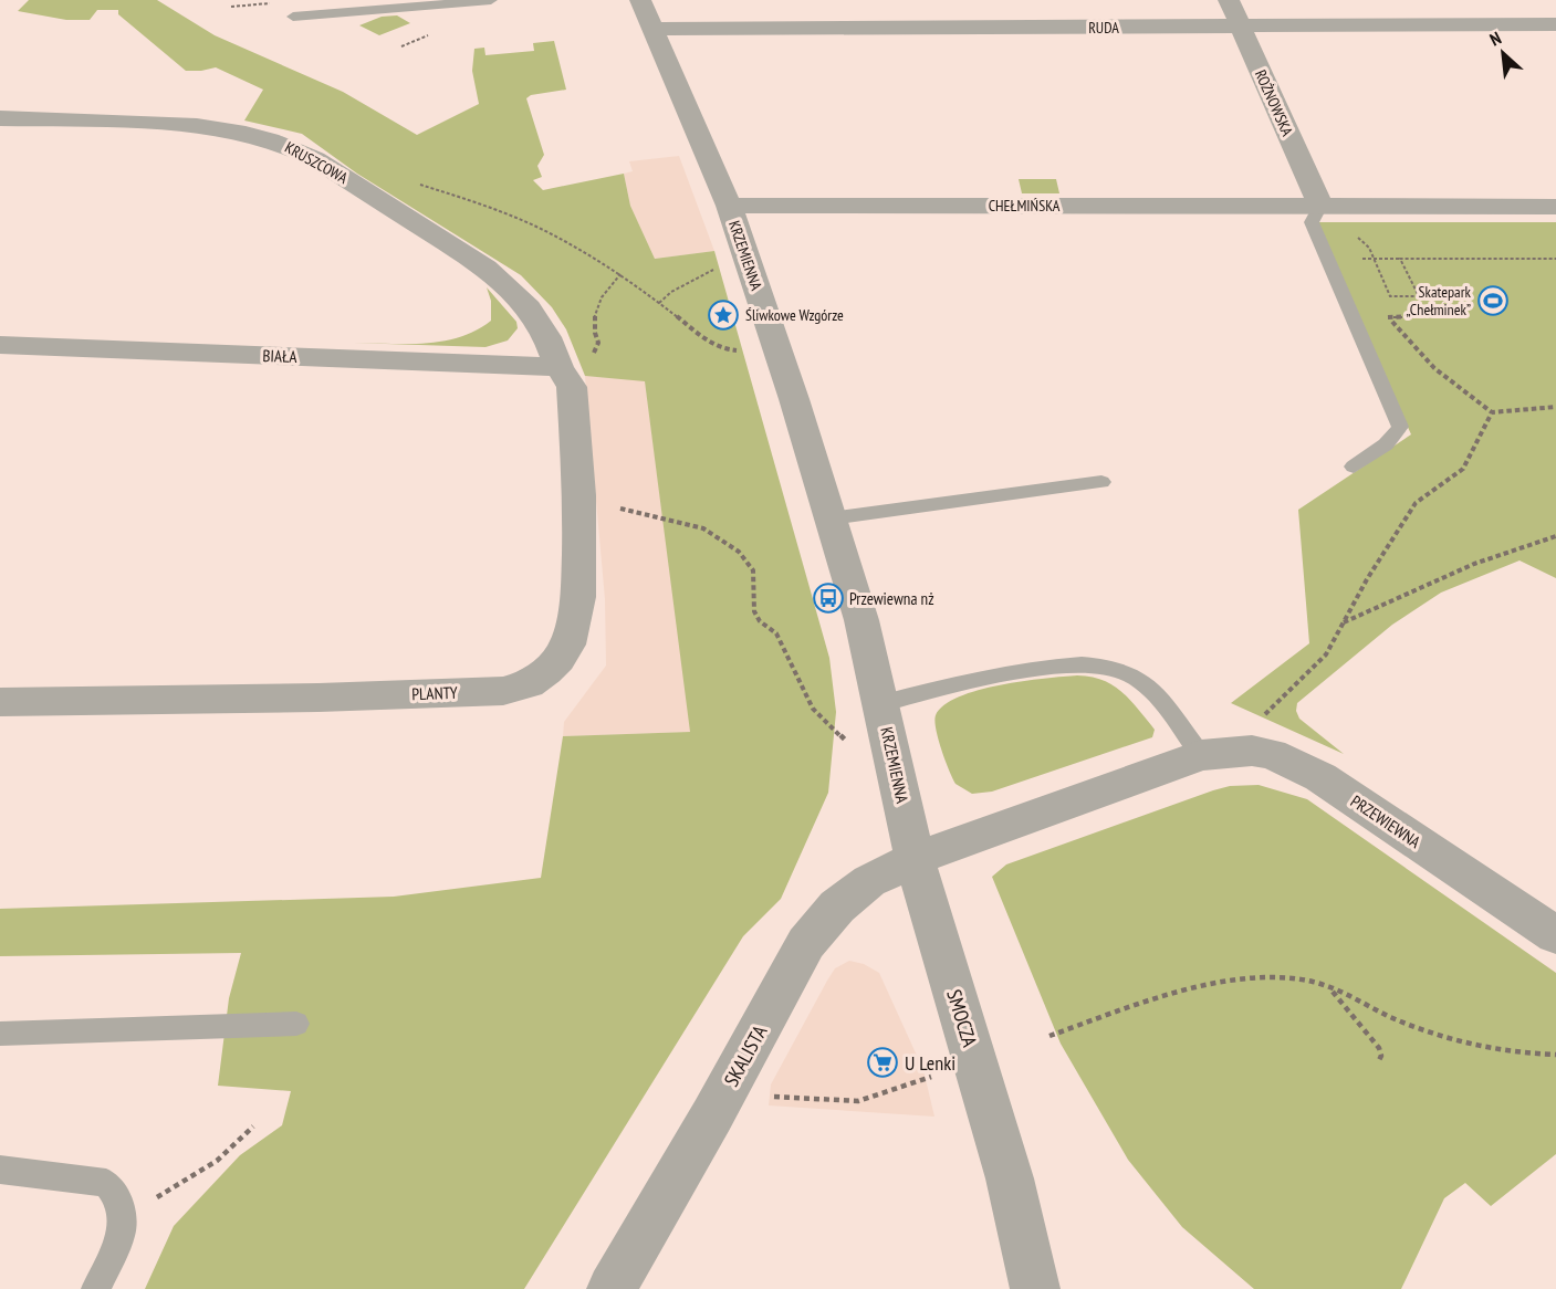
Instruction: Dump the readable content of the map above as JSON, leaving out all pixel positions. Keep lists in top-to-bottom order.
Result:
{
  "streets": {
    "street": [
      "RUDA",
      "ROŻNOWSKA",
      "KRUSZCOWA",
      "CHEŁMIŃSKA",
      "KRZEMIENNA",
      "BIAŁA",
      "PLANTY",
      "PRZEWIEWNA",
      "SMOCZA",
      "SKALISTA"
    ]
  },
  "crossings": [
    ["RUDA", "ROŻNOWSKA"],
    ["RUDA", "KRZEMIENNA"],
    ["ROŻNOWSKA", "CHEŁMIŃSKA"],
    ["KRUSZCOWA", "BIAŁA"],
    ["KRUSZCOWA", "PLANTY"],
    ["CHEŁMIŃSKA", "KRZEMIENNA"],
    ["KRZEMIENNA", "PRZEWIEWNA"],
    ["KRZEMIENNA", "SMOCZA"],
    ["KRZEMIENNA", "SKALISTA"],
    ["BIAŁA", "PLANTY"],
    ["PRZEWIEWNA", "SMOCZA"],
    ["PRZEWIEWNA", "SKALISTA"],
    ["SMOCZA", "SKALISTA"]
  ],
  "places": {
    "sports": ["Skatepark „Chełminek”"],
    "place": ["Śliwkowe Wzgórze"],
    "bus stop": ["Przewiewna nż"],
    "supermarket": ["U Lenki"]
  },
  "north": "top left"
}
